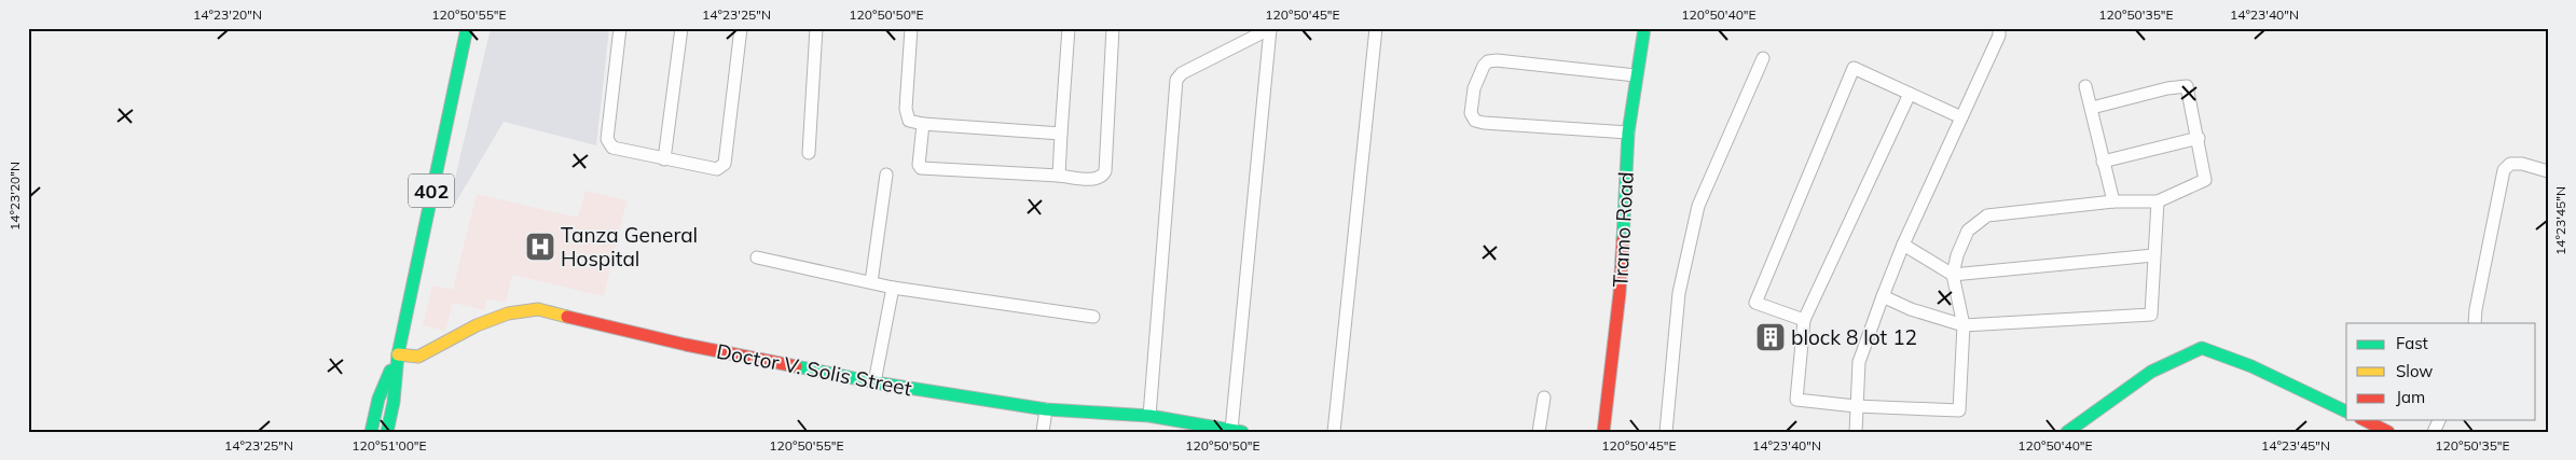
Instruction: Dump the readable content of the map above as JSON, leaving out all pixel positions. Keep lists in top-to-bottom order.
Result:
{
  "streets": {
    "street": ["402", "Tramo Road", "Doctor V. Solis Street"]
  },
  "crossings": [
    ["402", "Doctor V. Solis Street"]
  ],
  "places": {
    "hospital": ["Tanza General Hospital"],
    "building": ["block 8 lot 12"]
  },
  "legend": ["Fast", "Slow", "Jam"],
  "coordinates": [
    "14°23'20\"N",
    "120°50'55\"E",
    "14°23'25\"N",
    "120°50'50\"E",
    "120°50'45\"E",
    "120°50'40\"E",
    "120°50'35\"E",
    "14°23'40\"N",
    "14°23'45\"N",
    "120°51'00\"E"
  ]
}
